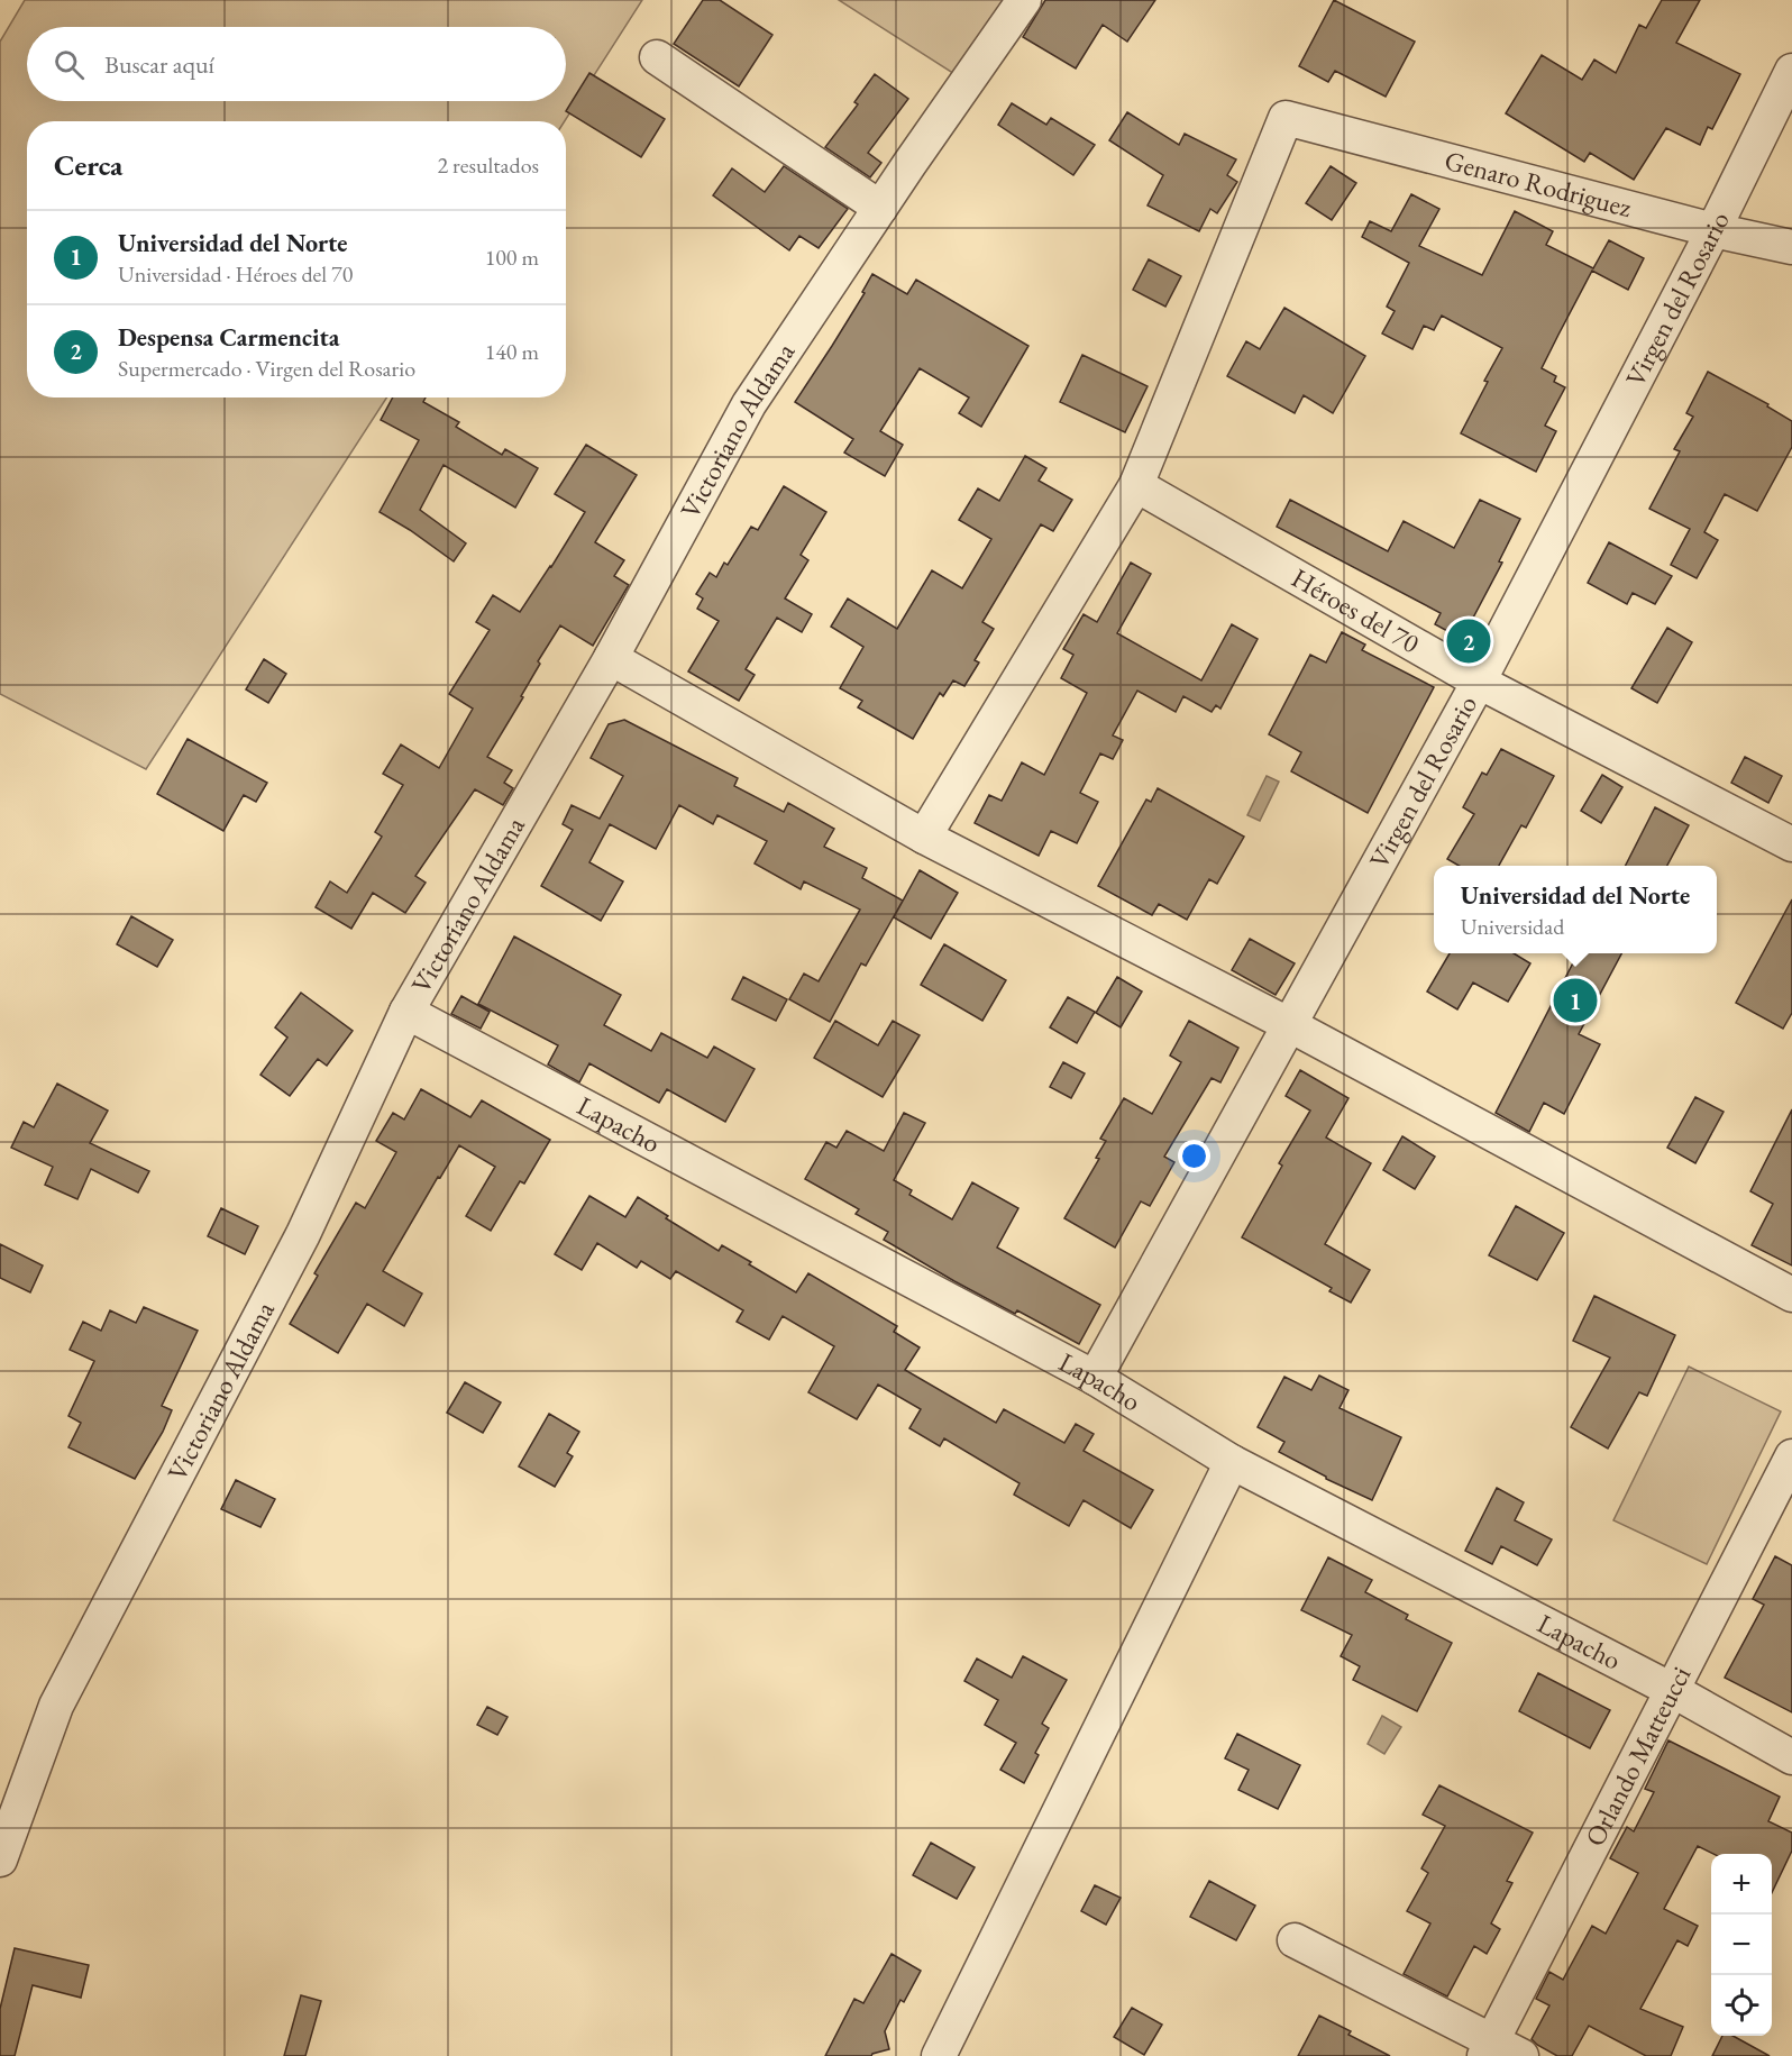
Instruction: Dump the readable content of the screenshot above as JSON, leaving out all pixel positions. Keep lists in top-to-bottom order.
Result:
{
  "streets": {
    "street": [
      "Genaro Rodriguez",
      "Virgen del Rosario",
      "Victoriano Aldama",
      "Héroes del 70",
      "Lapacho",
      "Orlando Matteucci"
    ]
  },
  "crossings": [
    ["Genaro Rodriguez", "Virgen del Rosario"],
    ["Genaro Rodriguez", "Héroes del 70"],
    ["Virgen del Rosario", "Héroes del 70"],
    ["Virgen del Rosario", "Lapacho"],
    ["Victoriano Aldama", "Lapacho"],
    ["Lapacho", "Orlando Matteucci"]
  ],
  "page": {
    "search": "Buscar aquí",
    "heading": ["Cerca", "2 resultados"],
    "list": [
      {
        "mark": "1",
        "name": "Universidad del Norte",
        "note": "Universidad · Héroes del 70",
        "value": "100 m"
      },
      {
        "mark": "2",
        "name": "Despensa Carmencita",
        "note": "Supermercado · Virgen del Rosario",
        "value": "140 m"
      }
    ],
    "pins": ["2", "1"],
    "popup": ["Universidad del Norte", "Universidad"],
    "map_buttons": ["+", "−"]
  }
}
